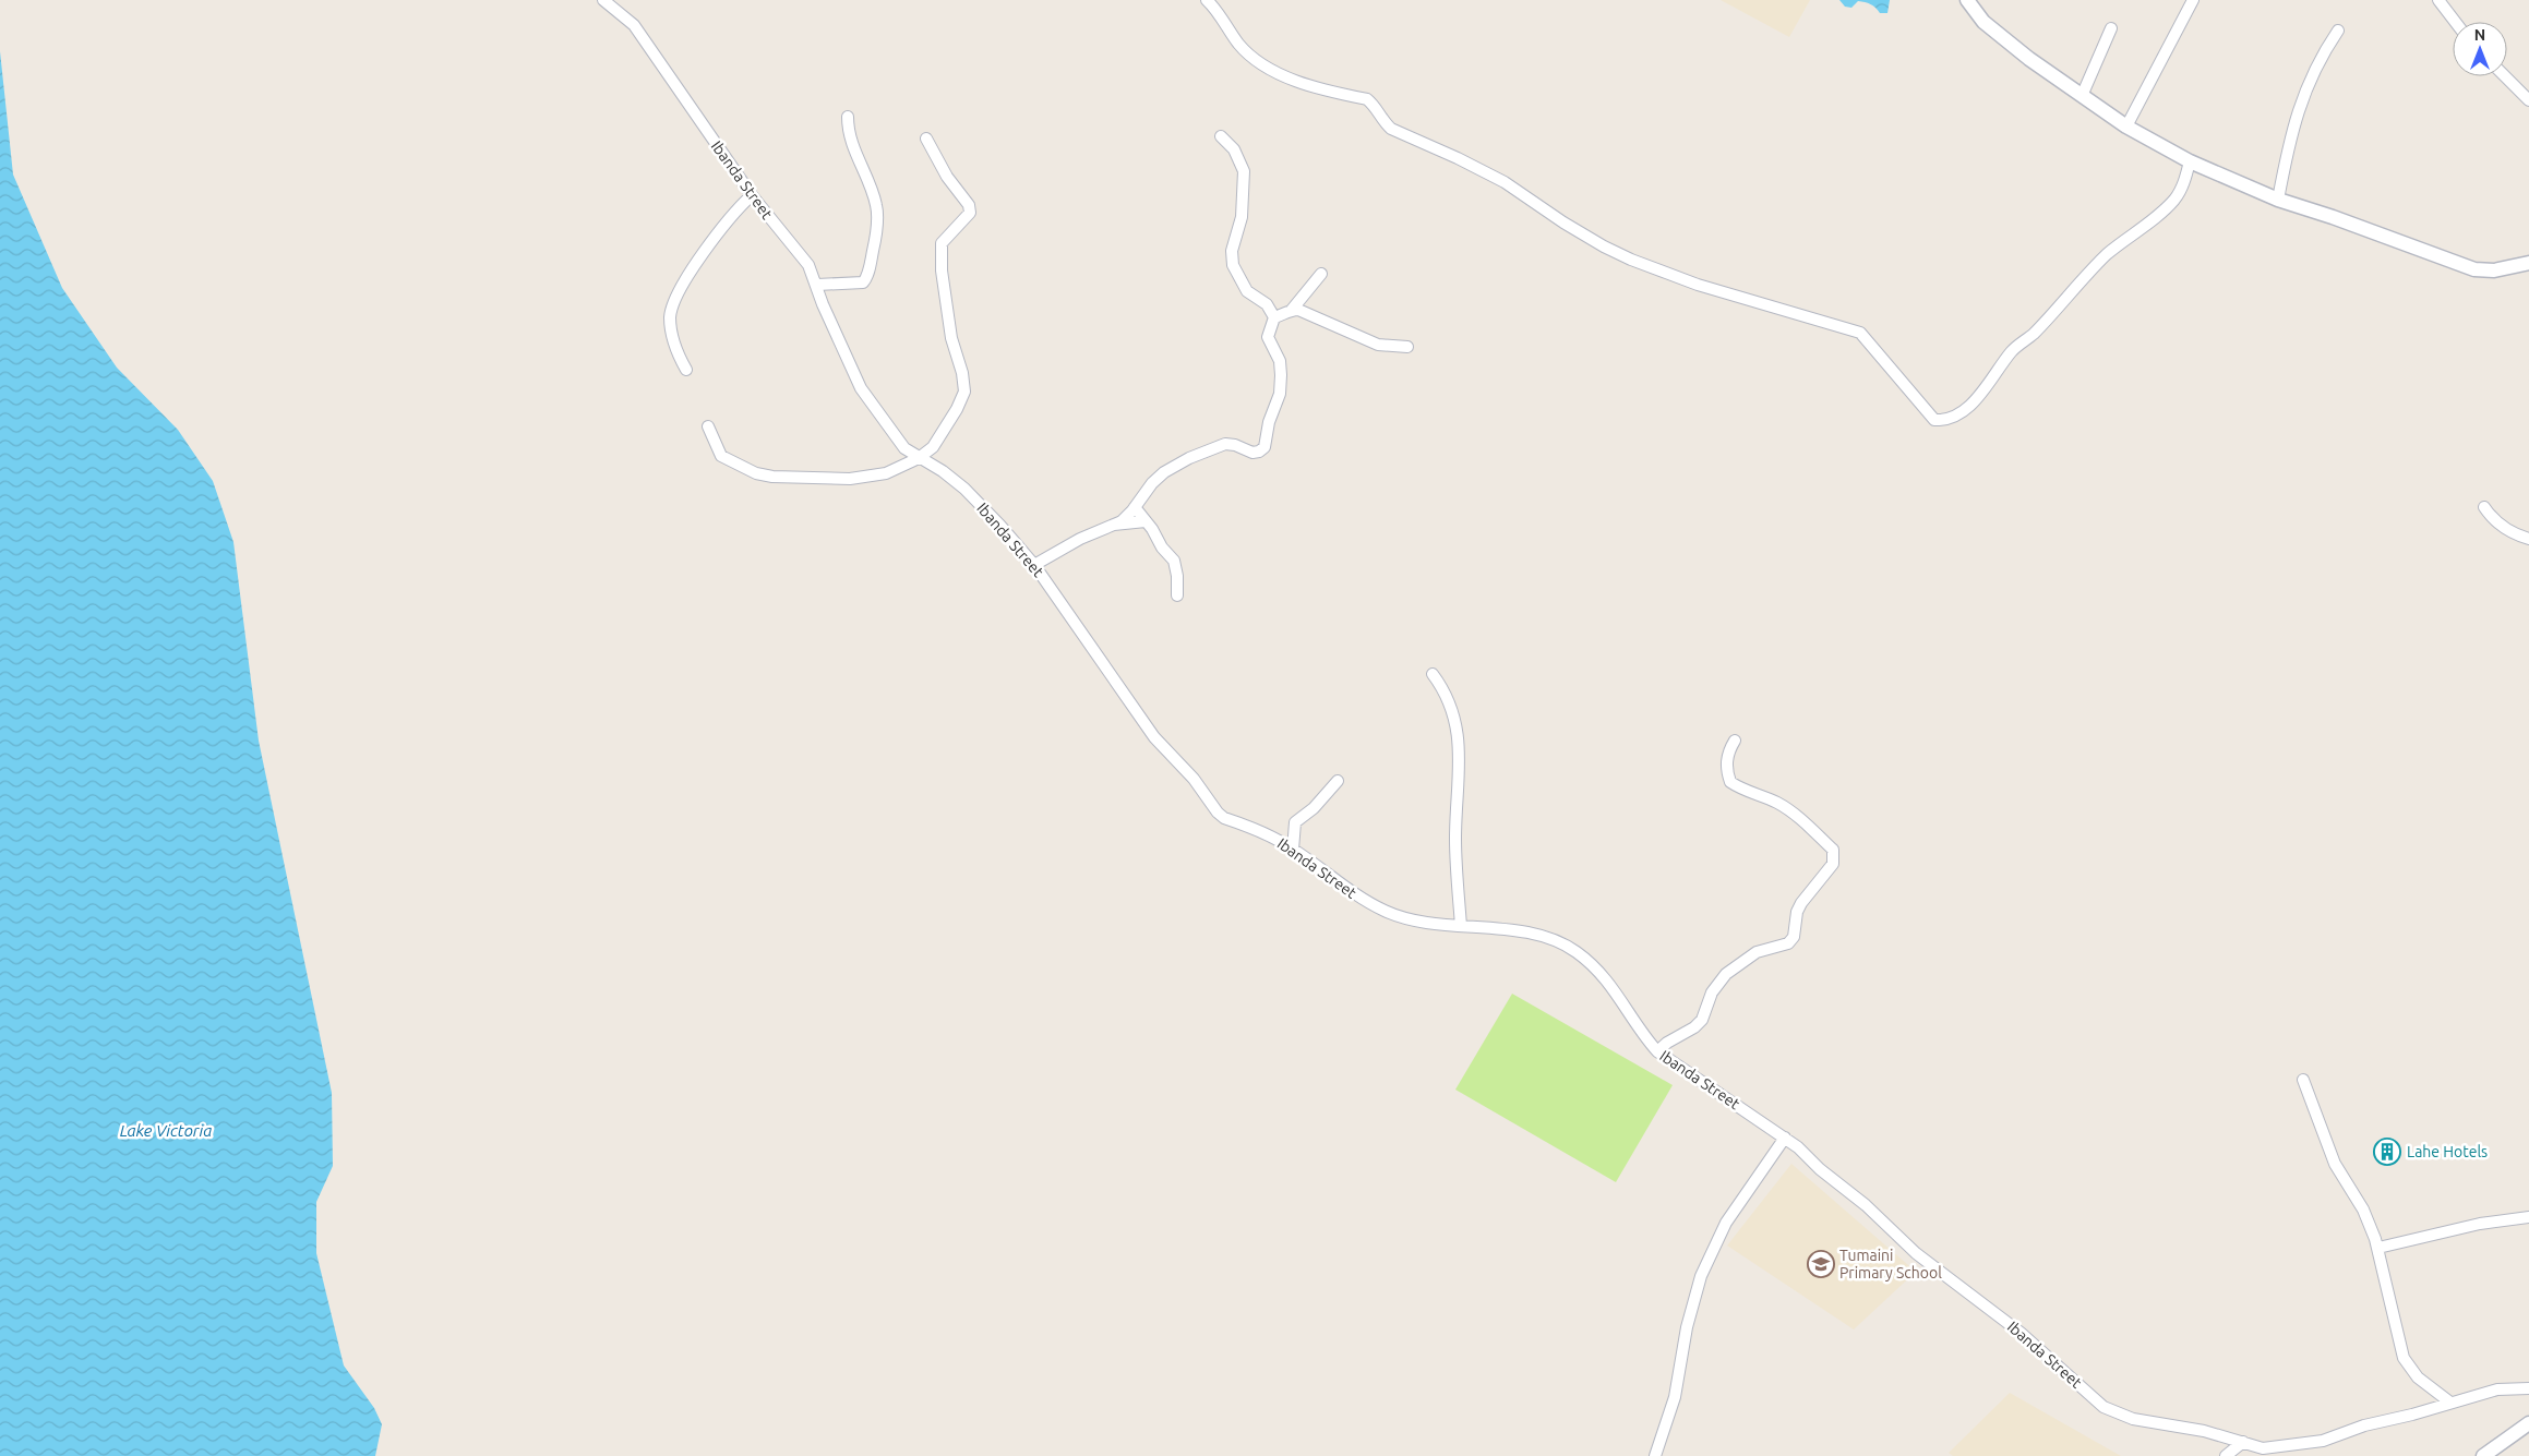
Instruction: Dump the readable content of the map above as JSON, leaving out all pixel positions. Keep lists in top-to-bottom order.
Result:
{
  "streets": {
    "street": ["Ibanda Street"]
  },
  "water": ["Lake Victoria"],
  "places": {
    "building": ["Lahe Hotels"],
    "school or university": ["Tumaini Primary School"]
  },
  "north": "top"
}
